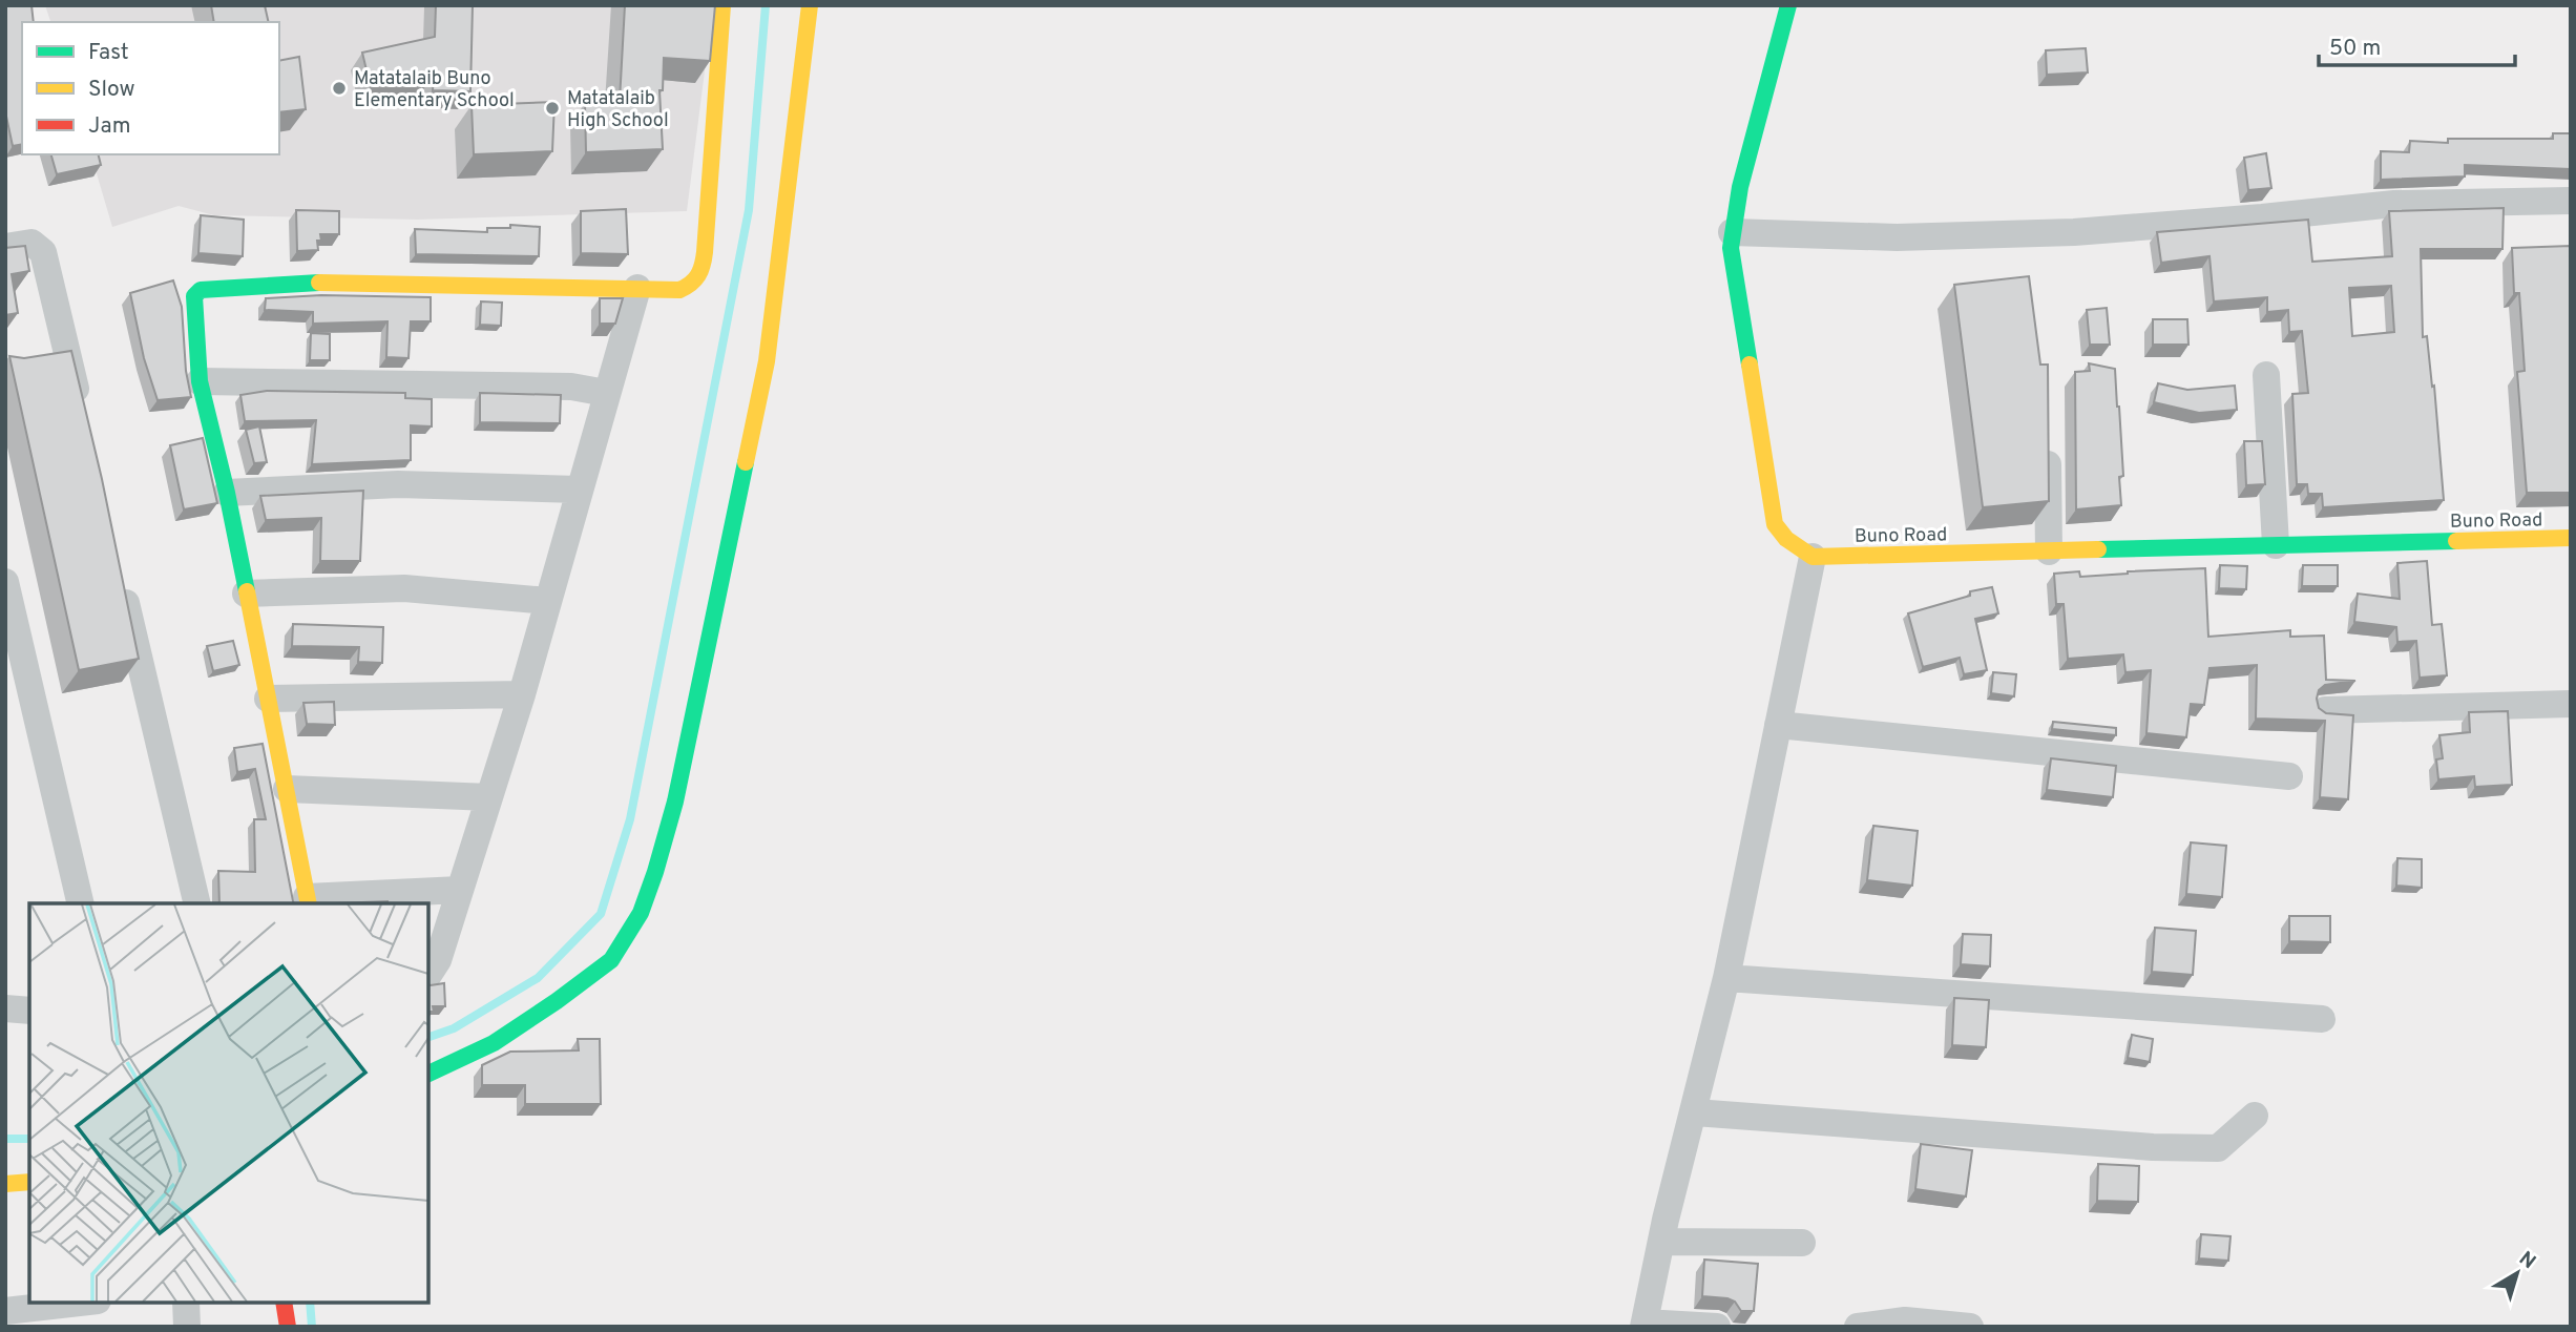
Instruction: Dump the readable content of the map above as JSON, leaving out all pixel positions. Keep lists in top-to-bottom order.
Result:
{
  "streets": {
    "street": ["Buno Road"]
  },
  "places": ["Matatalaib Buno Elementary School", "Matatalaib High School"],
  "legend": ["Fast", "Slow", "Jam"],
  "scale_bar": "50 m",
  "north": "top right"
}
